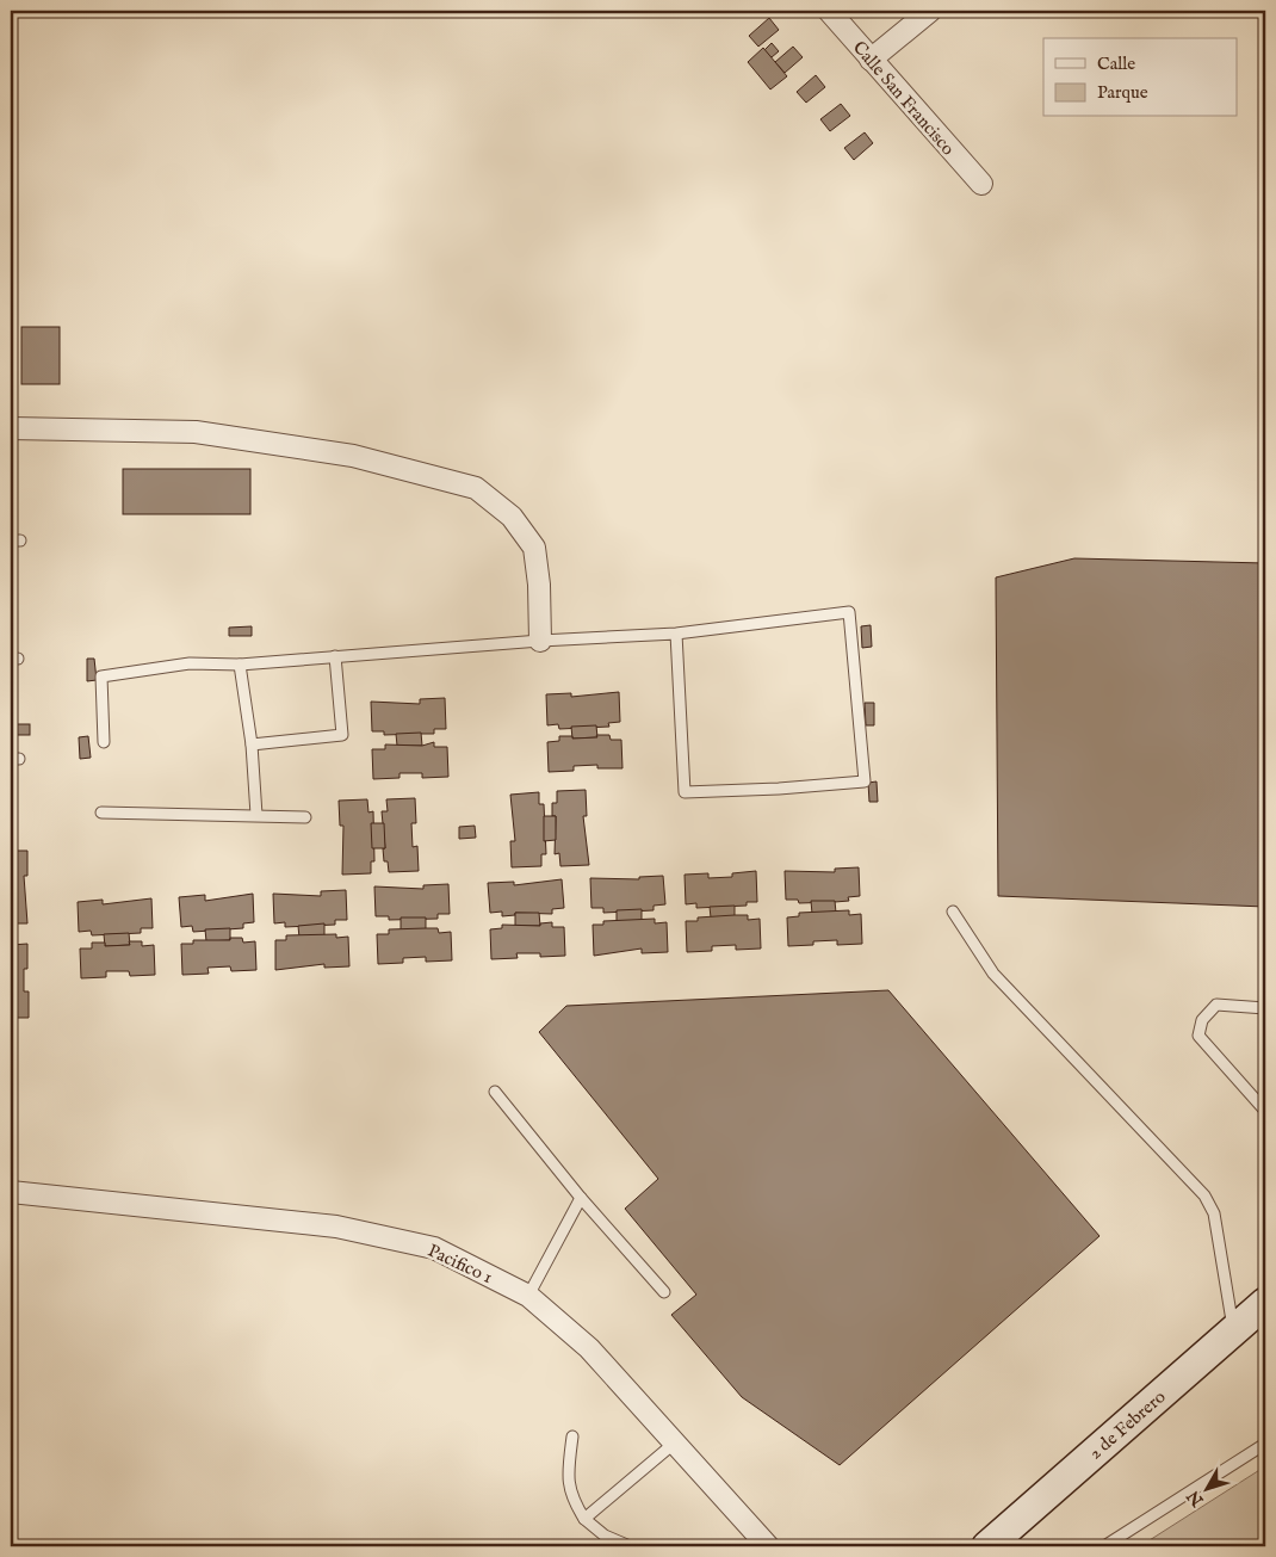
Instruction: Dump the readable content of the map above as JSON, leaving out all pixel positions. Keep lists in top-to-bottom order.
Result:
{
  "streets": {
    "main road": ["2 de Febrero"],
    "street": ["Calle San Francisco", "Pacifico 1"]
  },
  "legend": ["Calle", "Parque"],
  "north": "bottom left"
}
